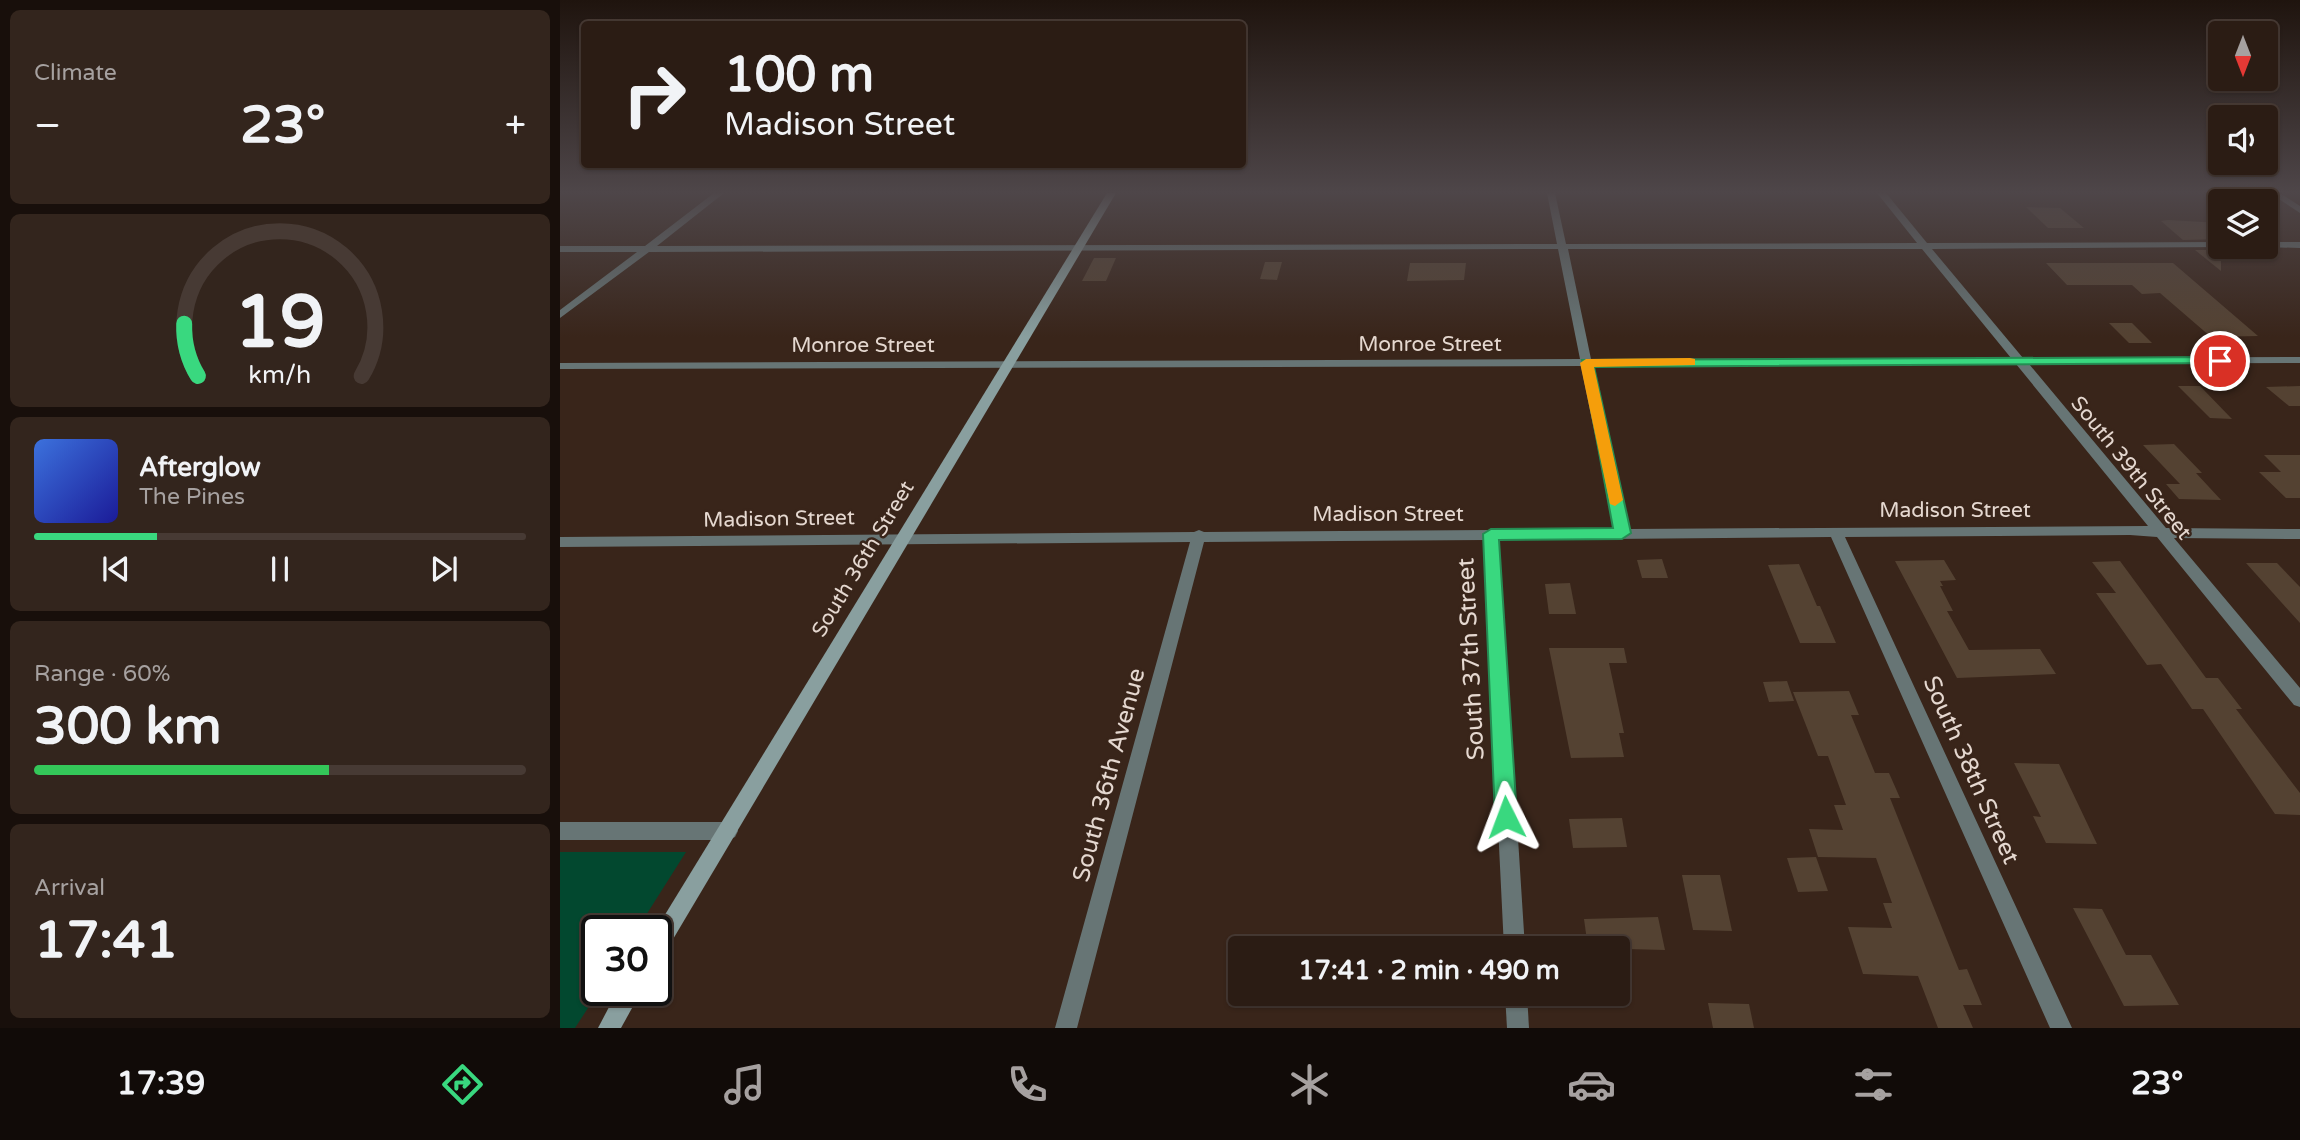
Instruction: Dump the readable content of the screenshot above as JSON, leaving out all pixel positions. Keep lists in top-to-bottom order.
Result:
{
  "streets": {
    "main road": ["South 36th Street"],
    "street": [
      "Monroe Street",
      "South 39th Street",
      "Madison Street",
      "South 37th Street",
      "South 38th Street",
      "South 36th Avenue"
    ]
  },
  "crossings": [
    ["Monroe Street", "South 39th Street"],
    ["Monroe Street", "South 36th Street"],
    ["South 39th Street", "Madison Street"],
    ["Madison Street", "South 36th Street"],
    ["Madison Street", "South 37th Street"],
    ["Madison Street", "South 38th Street"],
    ["Madison Street", "South 36th Avenue"]
  ],
  "north": "bottom",
  "page": {
    "tile": [
      "Climate",
      ["Range · 60%", "300 km"],
      ["Arrival", "17:41"]
    ],
    "turn": ["100 m", "Madison Street"],
    "heat": ["−", "23°", "+"],
    "song": ["Afterglow", "The Pines"],
    "limit": "30",
    "trip": "17:41 · 2 min · 490 m",
    "tabs": ["17:39", "23°"],
    "gauge": ["19", "km/h"]
  }
}
